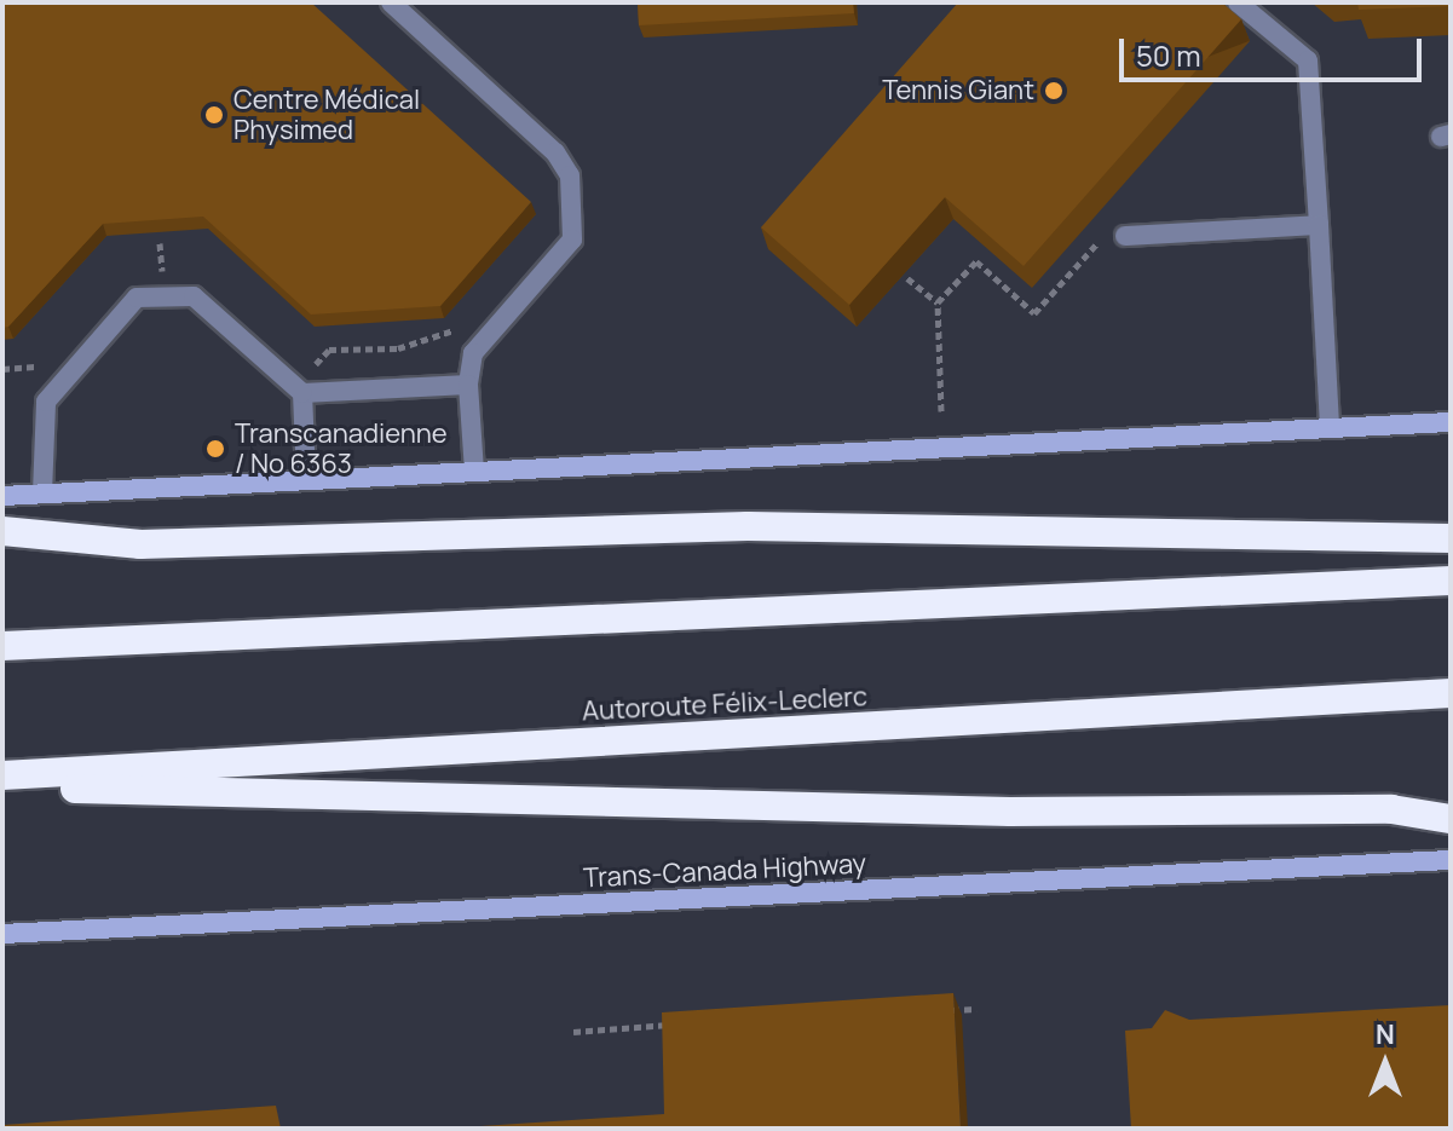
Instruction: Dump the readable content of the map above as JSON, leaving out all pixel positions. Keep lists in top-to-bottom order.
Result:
{
  "streets": {
    "highway": ["Autoroute Félix-Leclerc"],
    "main road": ["Trans-Canada Highway"]
  },
  "places": ["Tennis Giant", "Centre Médical Physimed", "Transcanadienne / No 6363"],
  "scale_bar": "50 m",
  "north": "top"
}
